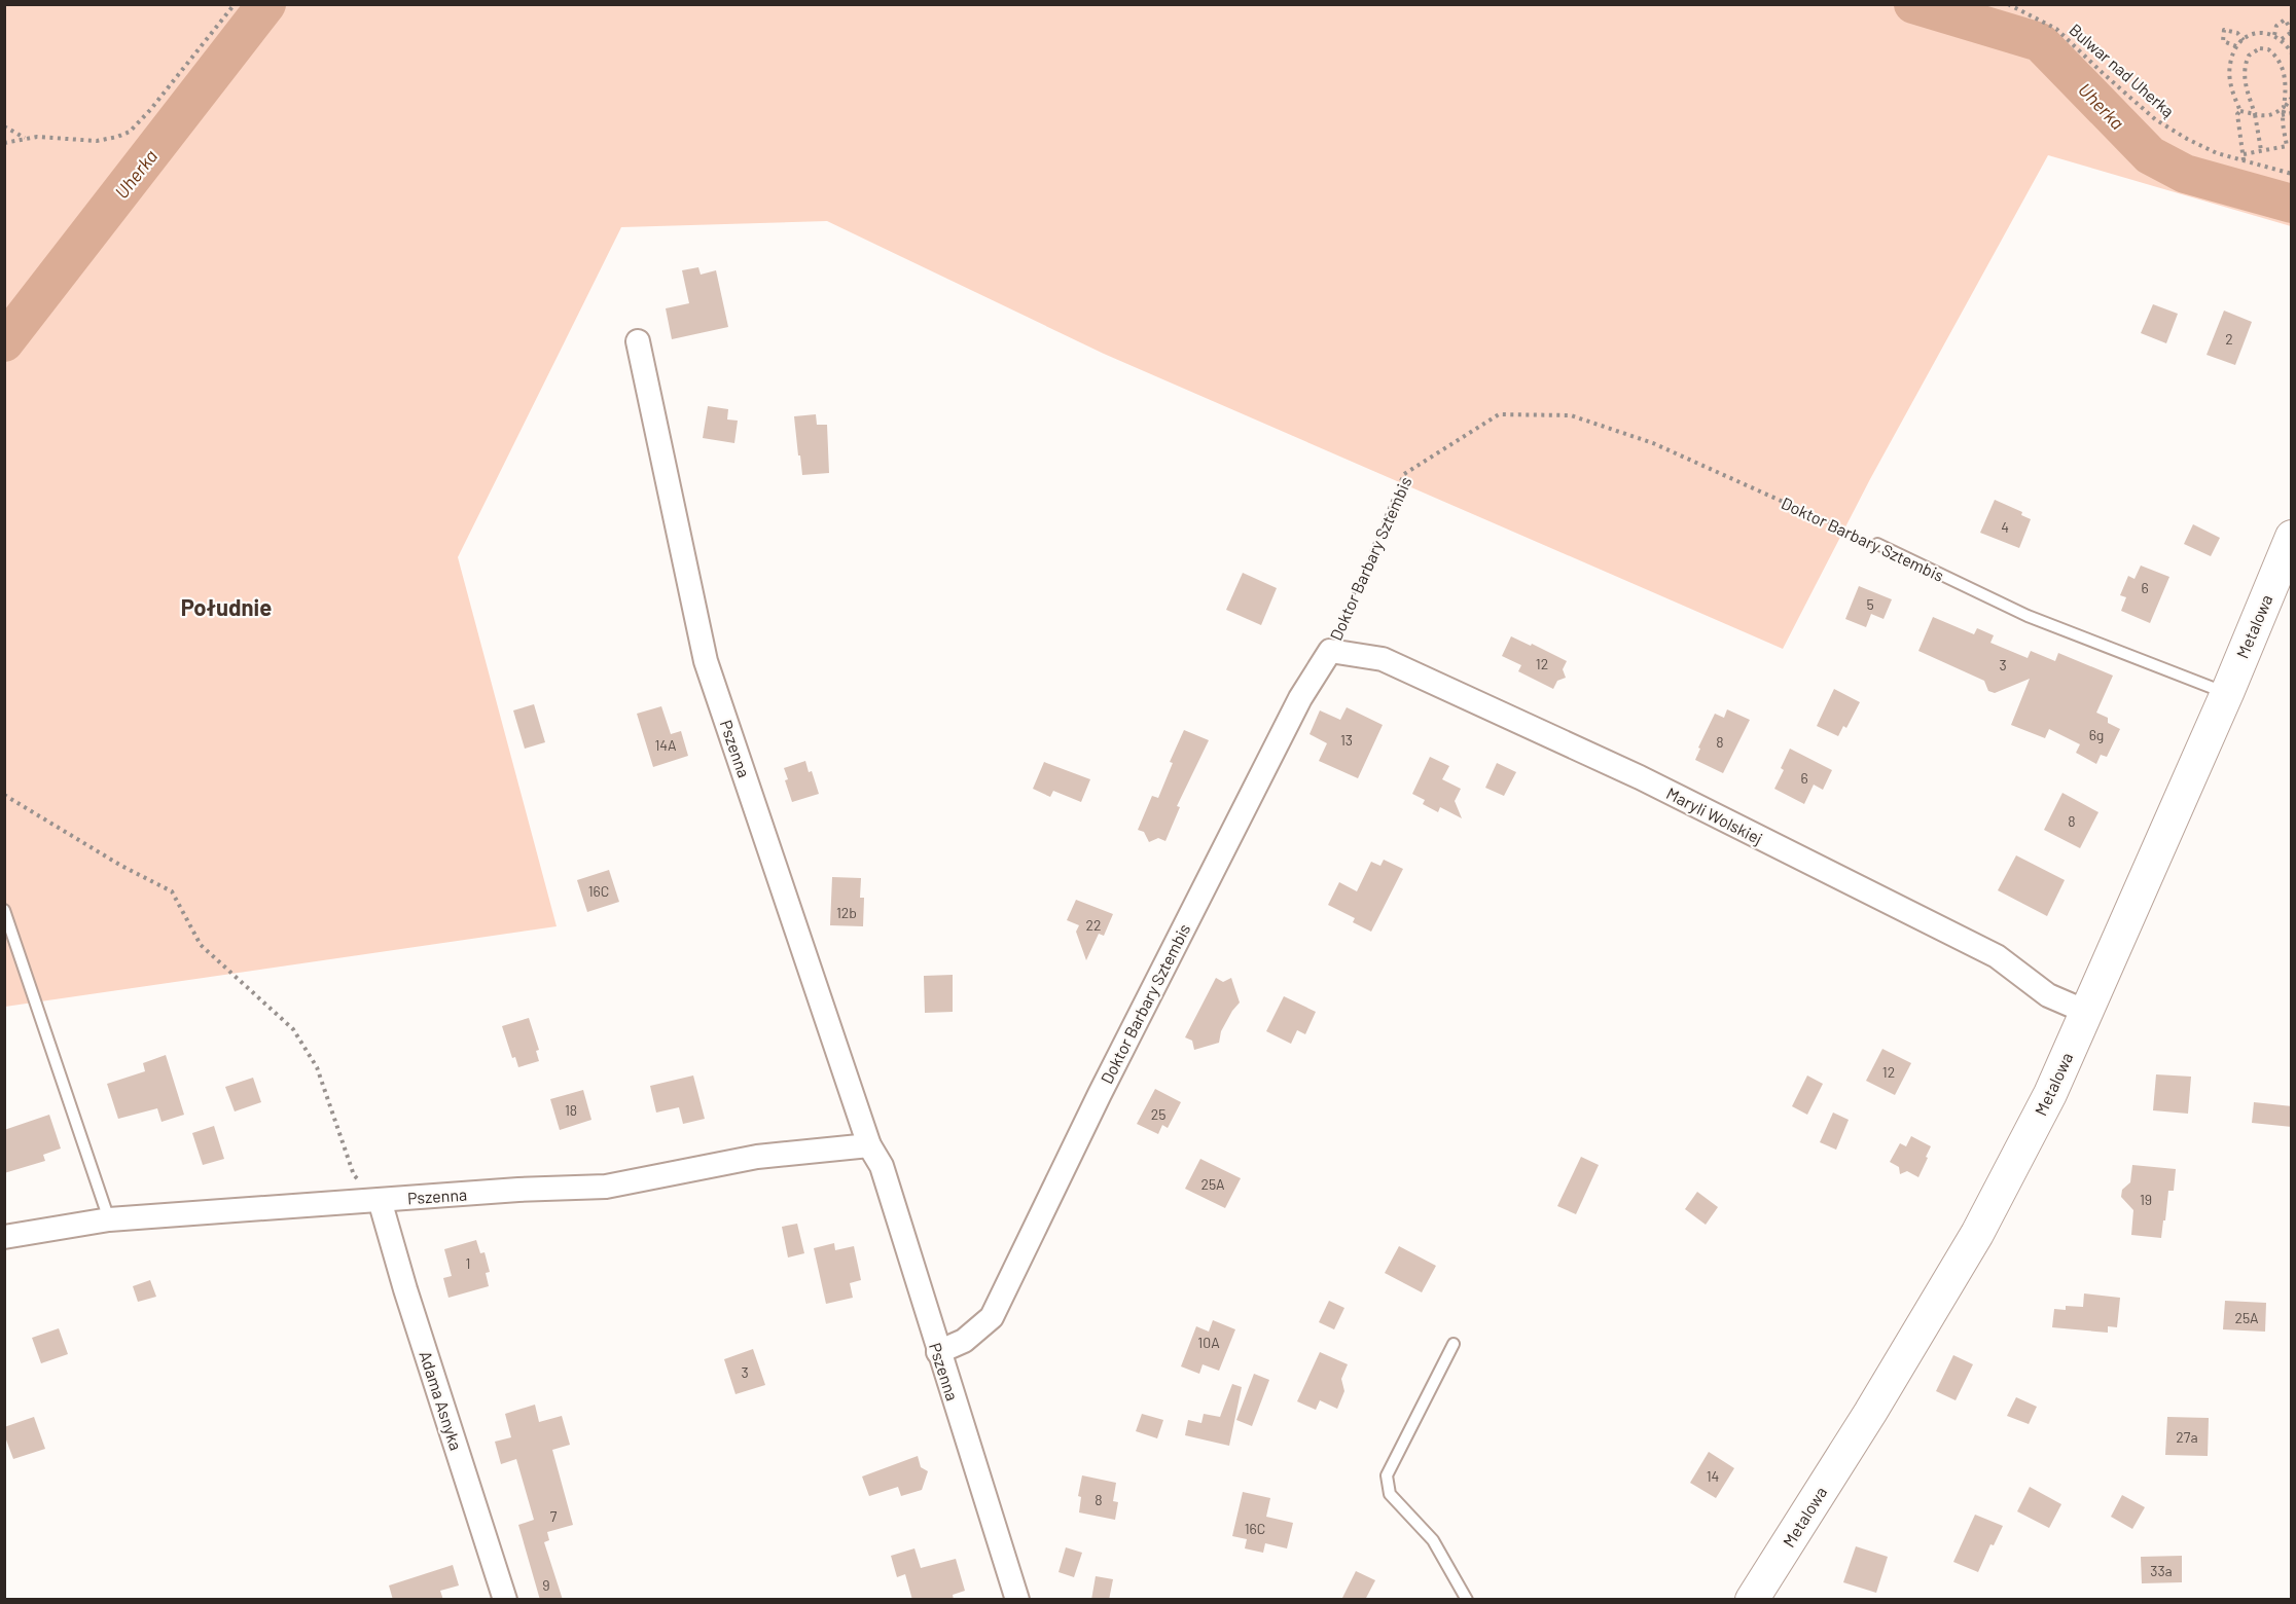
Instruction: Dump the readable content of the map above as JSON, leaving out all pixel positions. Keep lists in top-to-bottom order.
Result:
{
  "streets": {
    "street": [
      "Doktor Barbary Sztembis",
      "Metalowa",
      "Pszenna",
      "Maryli Wolskiej",
      "Adama Asnyka"
    ],
    "path": ["Bulwar nad Uherką"]
  },
  "crossings": [
    ["Doktor Barbary Sztembis", "Metalowa"],
    ["Doktor Barbary Sztembis", "Pszenna"],
    ["Doktor Barbary Sztembis", "Maryli Wolskiej"],
    ["Metalowa", "Maryli Wolskiej"],
    ["Pszenna", "Adama Asnyka"]
  ],
  "districts": ["Południe"],
  "water": ["Uherka"],
  "house_numbers": [
    "2",
    "4",
    "6",
    "5",
    "12",
    "3",
    "6g",
    "13",
    "8",
    "14A",
    "6",
    "8",
    "16C",
    "12b",
    "22",
    "12",
    "18",
    "25",
    "25A",
    "19",
    "1",
    "25A",
    "10A",
    "3",
    "27a",
    "14",
    "8",
    "7",
    "16C",
    "33a",
    "9"
  ]
}
